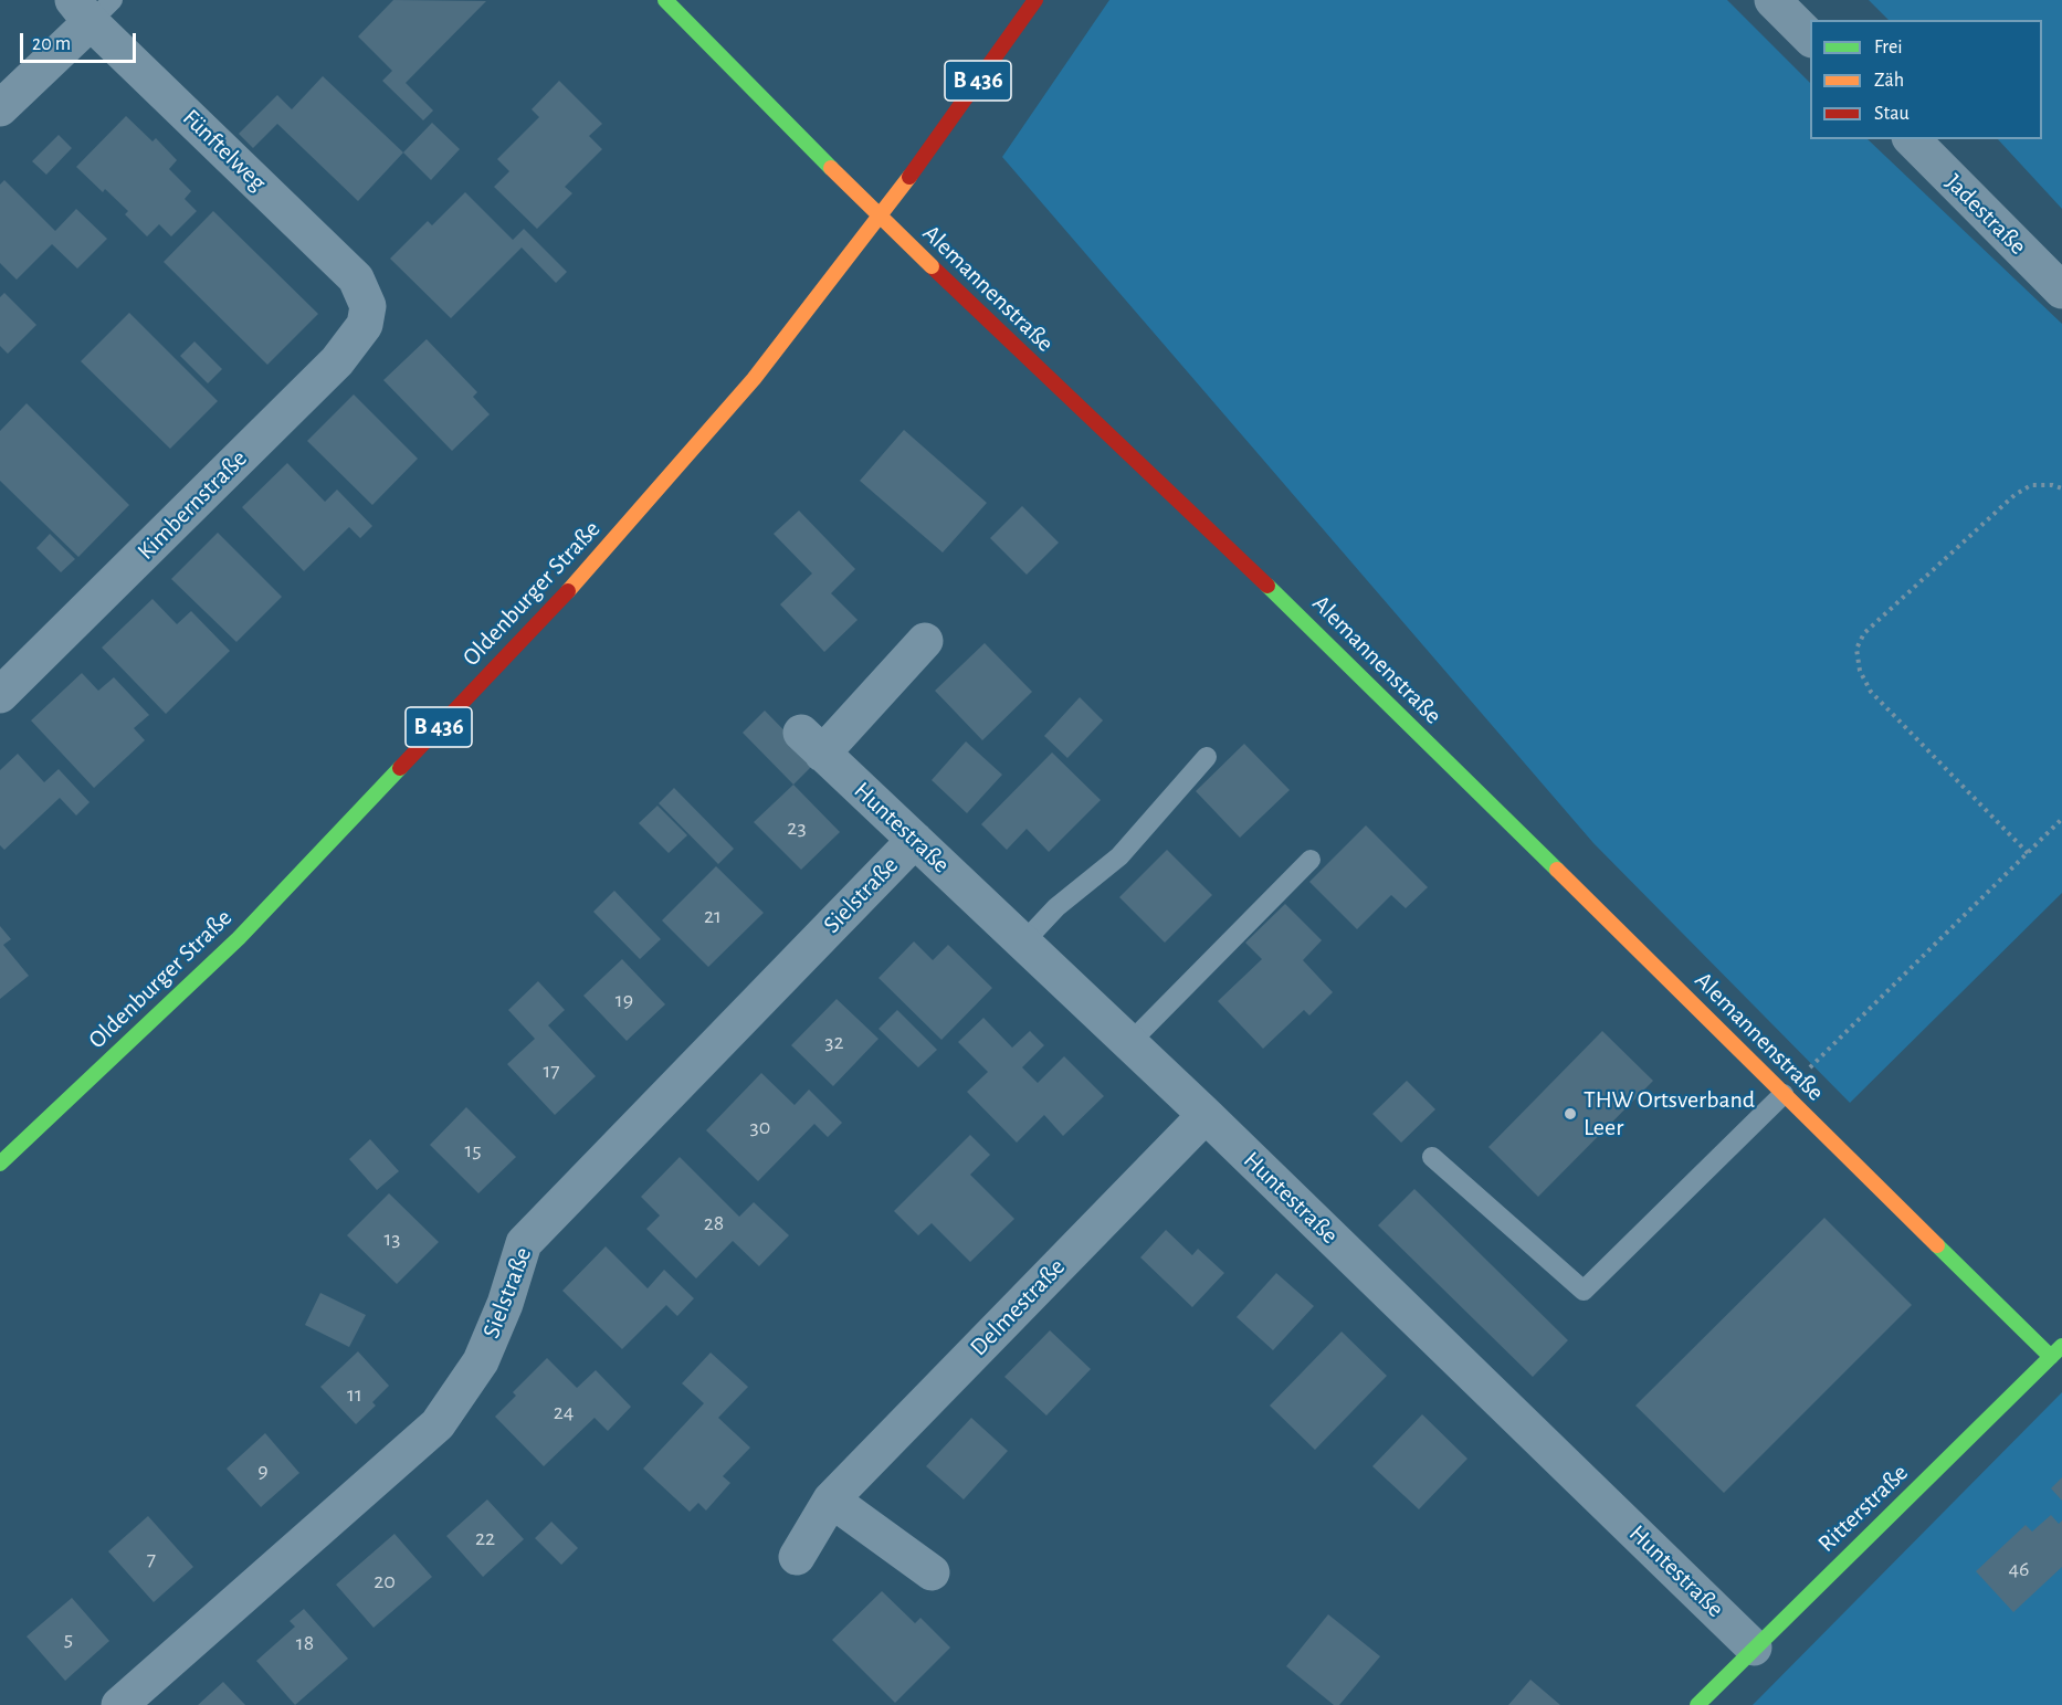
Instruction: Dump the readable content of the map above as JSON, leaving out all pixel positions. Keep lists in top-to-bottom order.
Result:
{
  "streets": {
    "street": [
      "B 436",
      "Fünftelweg",
      "Jadestraße",
      "Alemannenstraße",
      "Kimbernstraße",
      "Oldenburger Straße",
      "Huntestraße",
      "Sielstraße",
      "Delmestraße",
      "Ritterstraße"
    ]
  },
  "crossings": [
    ["Fünftelweg", "Kimbernstraße"],
    ["Alemannenstraße", "Ritterstraße"],
    ["Huntestraße", "Sielstraße"],
    ["Huntestraße", "Delmestraße"],
    ["Huntestraße", "Ritterstraße"]
  ],
  "places": ["THW Ortsverband Leer"],
  "house_numbers": [
    "23",
    "21",
    "19",
    "32",
    "17",
    "30",
    "15",
    "28",
    "13",
    "11",
    "24",
    "9",
    "22",
    "7",
    "46",
    "20",
    "5",
    "18"
  ],
  "legend": ["Frei", "Zäh", "Stau"],
  "scale_bar": "20 m"
}
